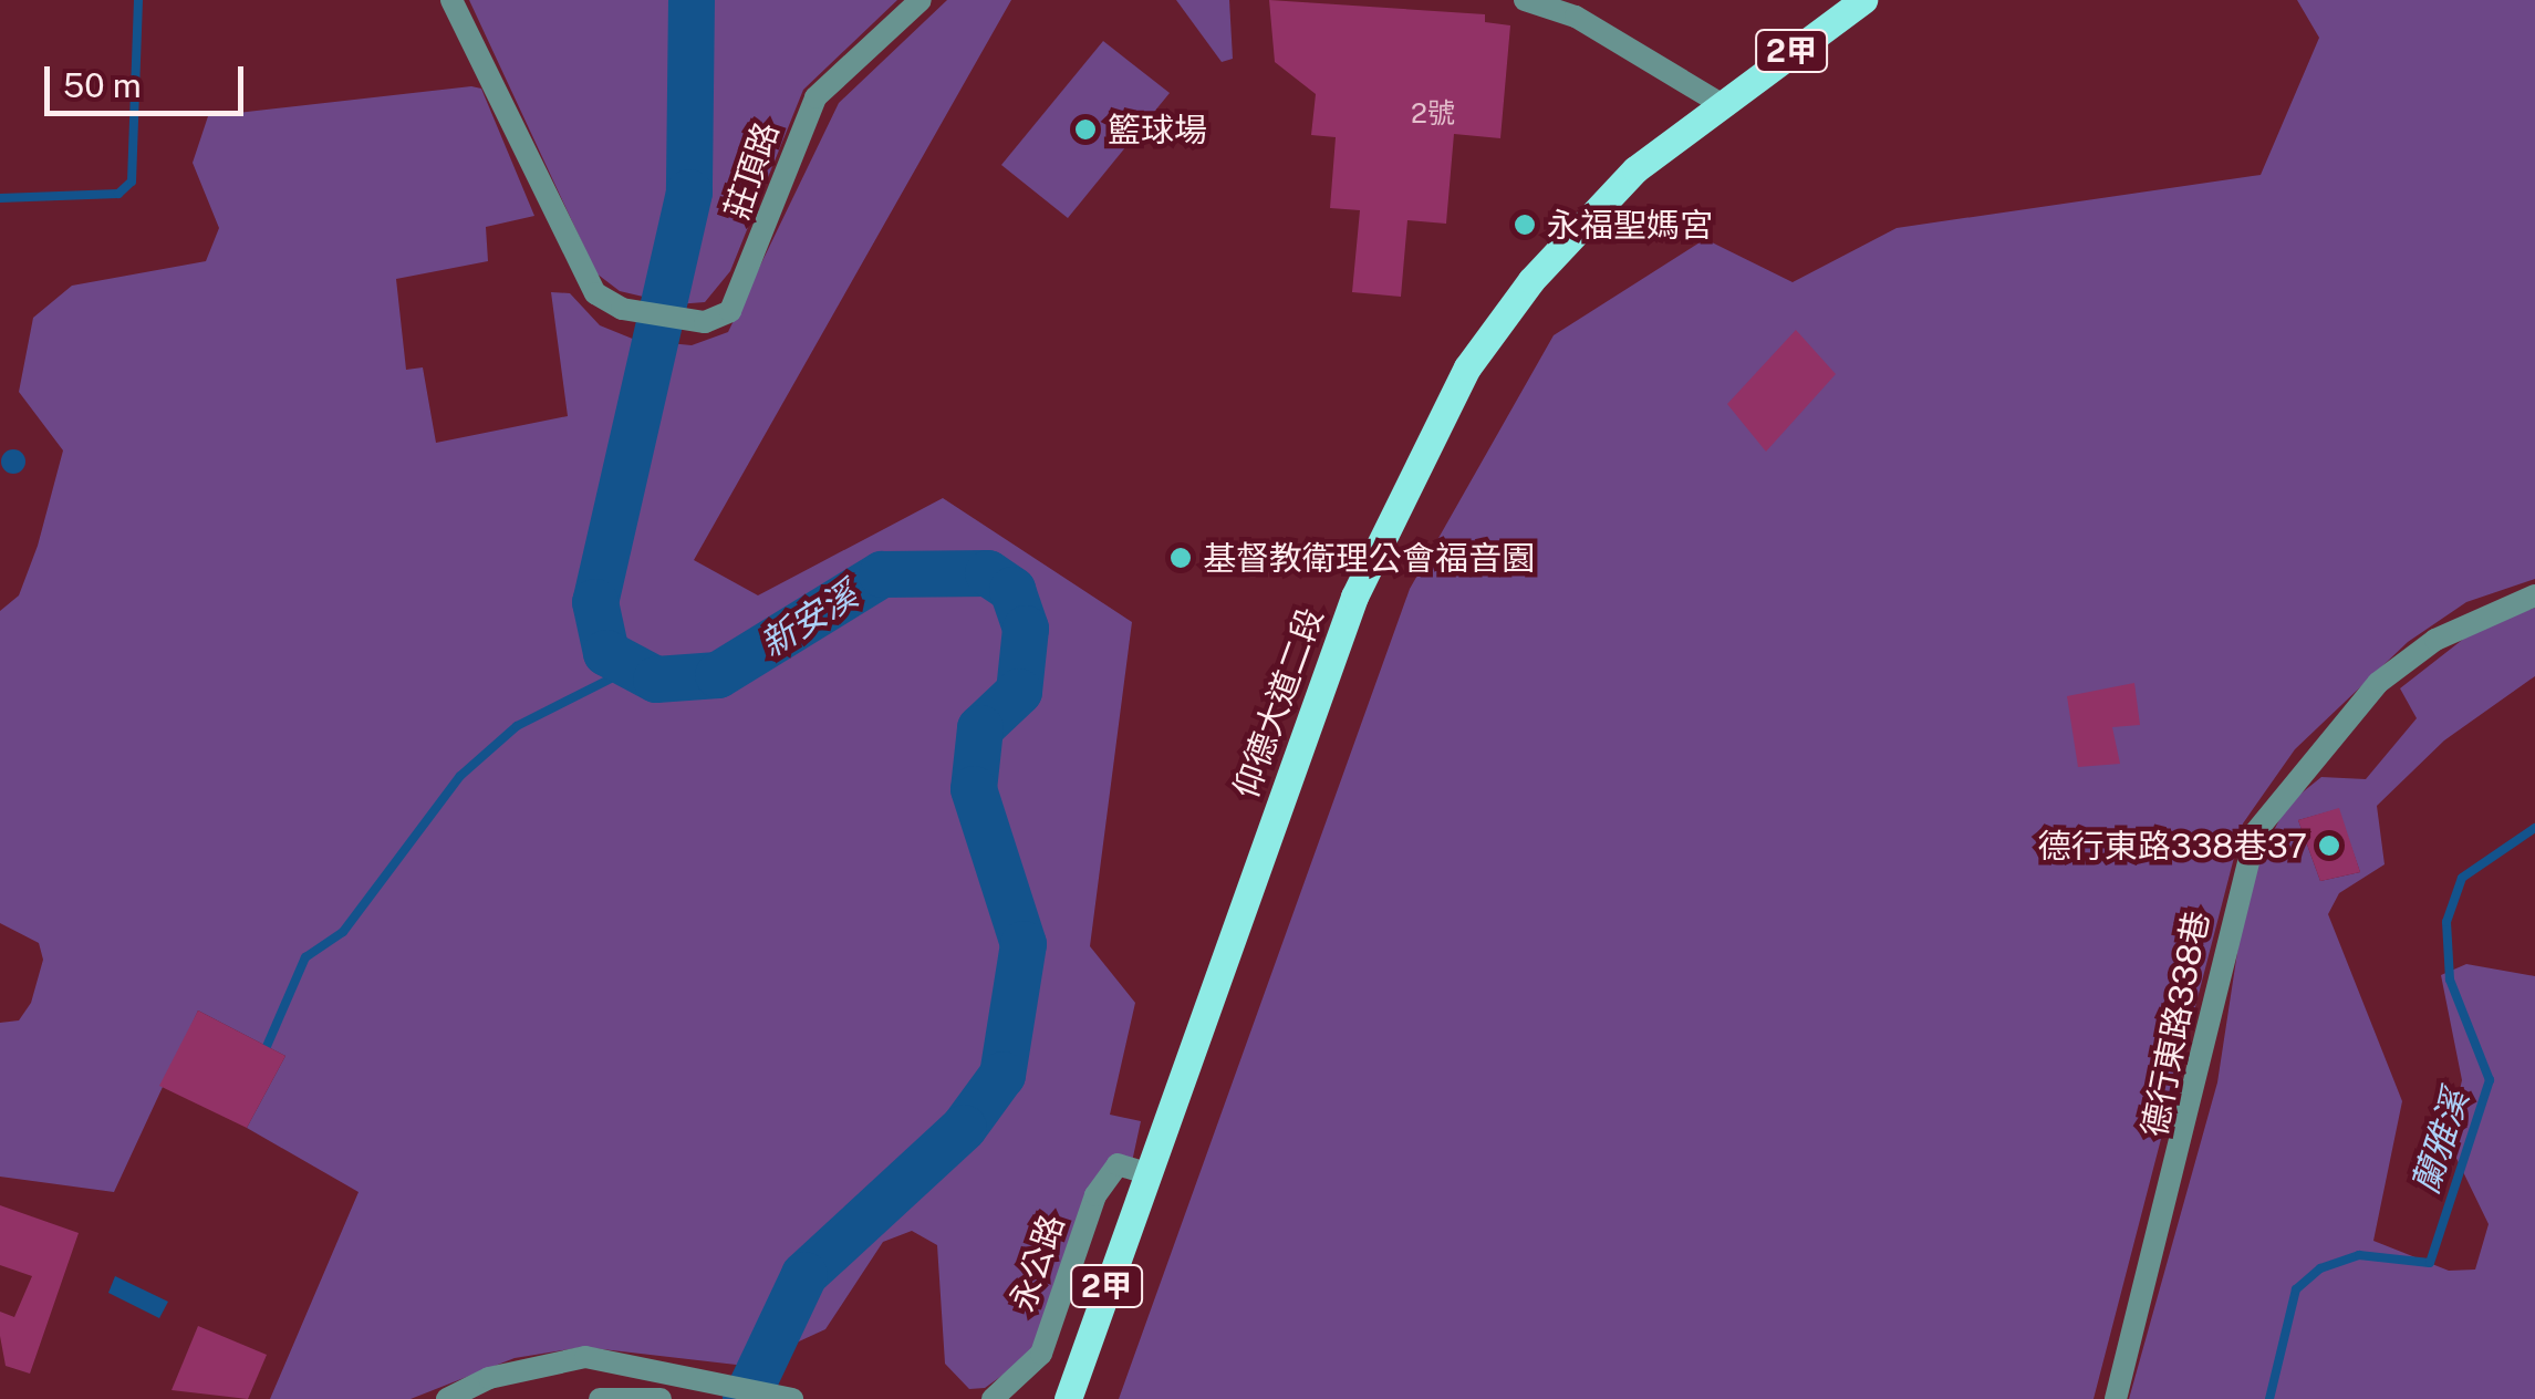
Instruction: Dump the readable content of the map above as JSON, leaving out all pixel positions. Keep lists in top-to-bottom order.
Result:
{
  "streets": {
    "main road": ["2甲", "仰德大道二段"],
    "street": ["莊頂路", "德行東路338巷", "永公路"]
  },
  "crossings": [
    ["仰德大道二段", "永公路"]
  ],
  "water": ["新安溪", "蘭雅溪"],
  "places": [
    "籃球場",
    "永福聖媽宮",
    "基督教衛理公會福音園",
    "德行東路338巷37"
  ],
  "house_numbers": ["2號"],
  "scale_bar": "50 m"
}
